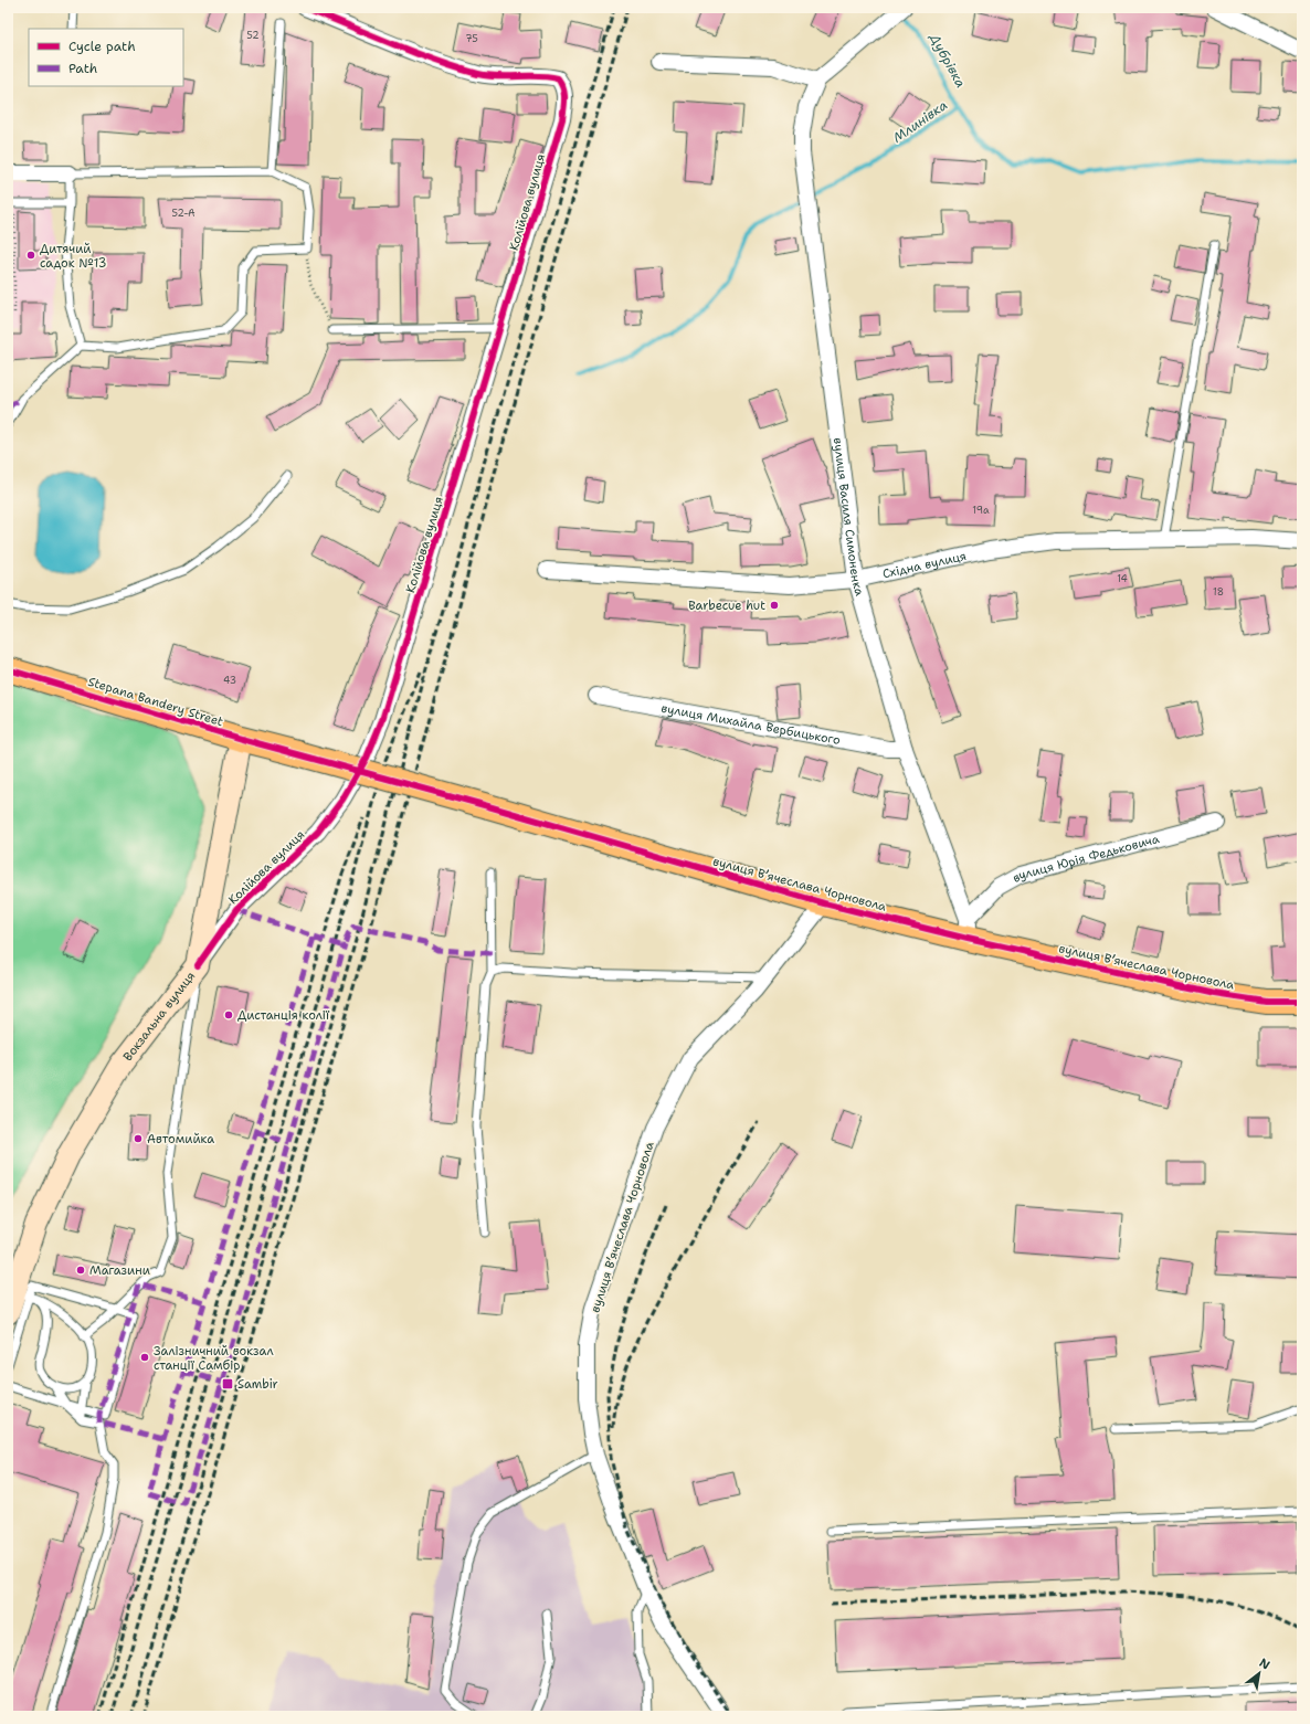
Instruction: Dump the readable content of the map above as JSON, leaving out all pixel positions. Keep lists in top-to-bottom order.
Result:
{
  "streets": {
    "main road": ["Stepana Bandery Street", "вулиця Вʼячеслава Чорновола", "Вокзальна вулиця"],
    "street": [
      "Колійова вулиця",
      "вулиця Василя Симоненка",
      "Східна вулиця",
      "вулиця Михайла Вербицького",
      "вулиця Юрія Федьковича"
    ]
  },
  "crossings": [
    ["Колійова вулиця", "Вокзальна вулиця"],
    ["вулиця Василя Симоненка", "Східна вулиця"],
    ["вулиця Василя Симоненка", "вулиця Михайла Вербицького"],
    ["вулиця Василя Симоненка", "вулиця Юрія Федьковича"],
    ["вулиця Василя Симоненка", "вулиця Вʼячеслава Чорновола"],
    ["Stepana Bandery Street", "вулиця Вʼячеслава Чорновола"],
    ["Stepana Bandery Street", "Вокзальна вулиця"],
    ["вулиця Юрія Федьковича", "вулиця Вʼячеслава Чорновола"]
  ],
  "water": ["Дубрівка", "Млинівка"],
  "places": {
    "other": [
      "Дитячий садок №13",
      "Barbecue hut",
      "Дистанція колії",
      "Автомийка",
      "Магазини",
      "Залізничний вокзал станції Самбір"
    ],
    "transit": ["Sambir"]
  },
  "house_numbers": [
    "52",
    "75",
    "52-А",
    "19а",
    "14",
    "18",
    "43"
  ],
  "legend": ["Cycle path", "Path"],
  "north": "top right"
}
